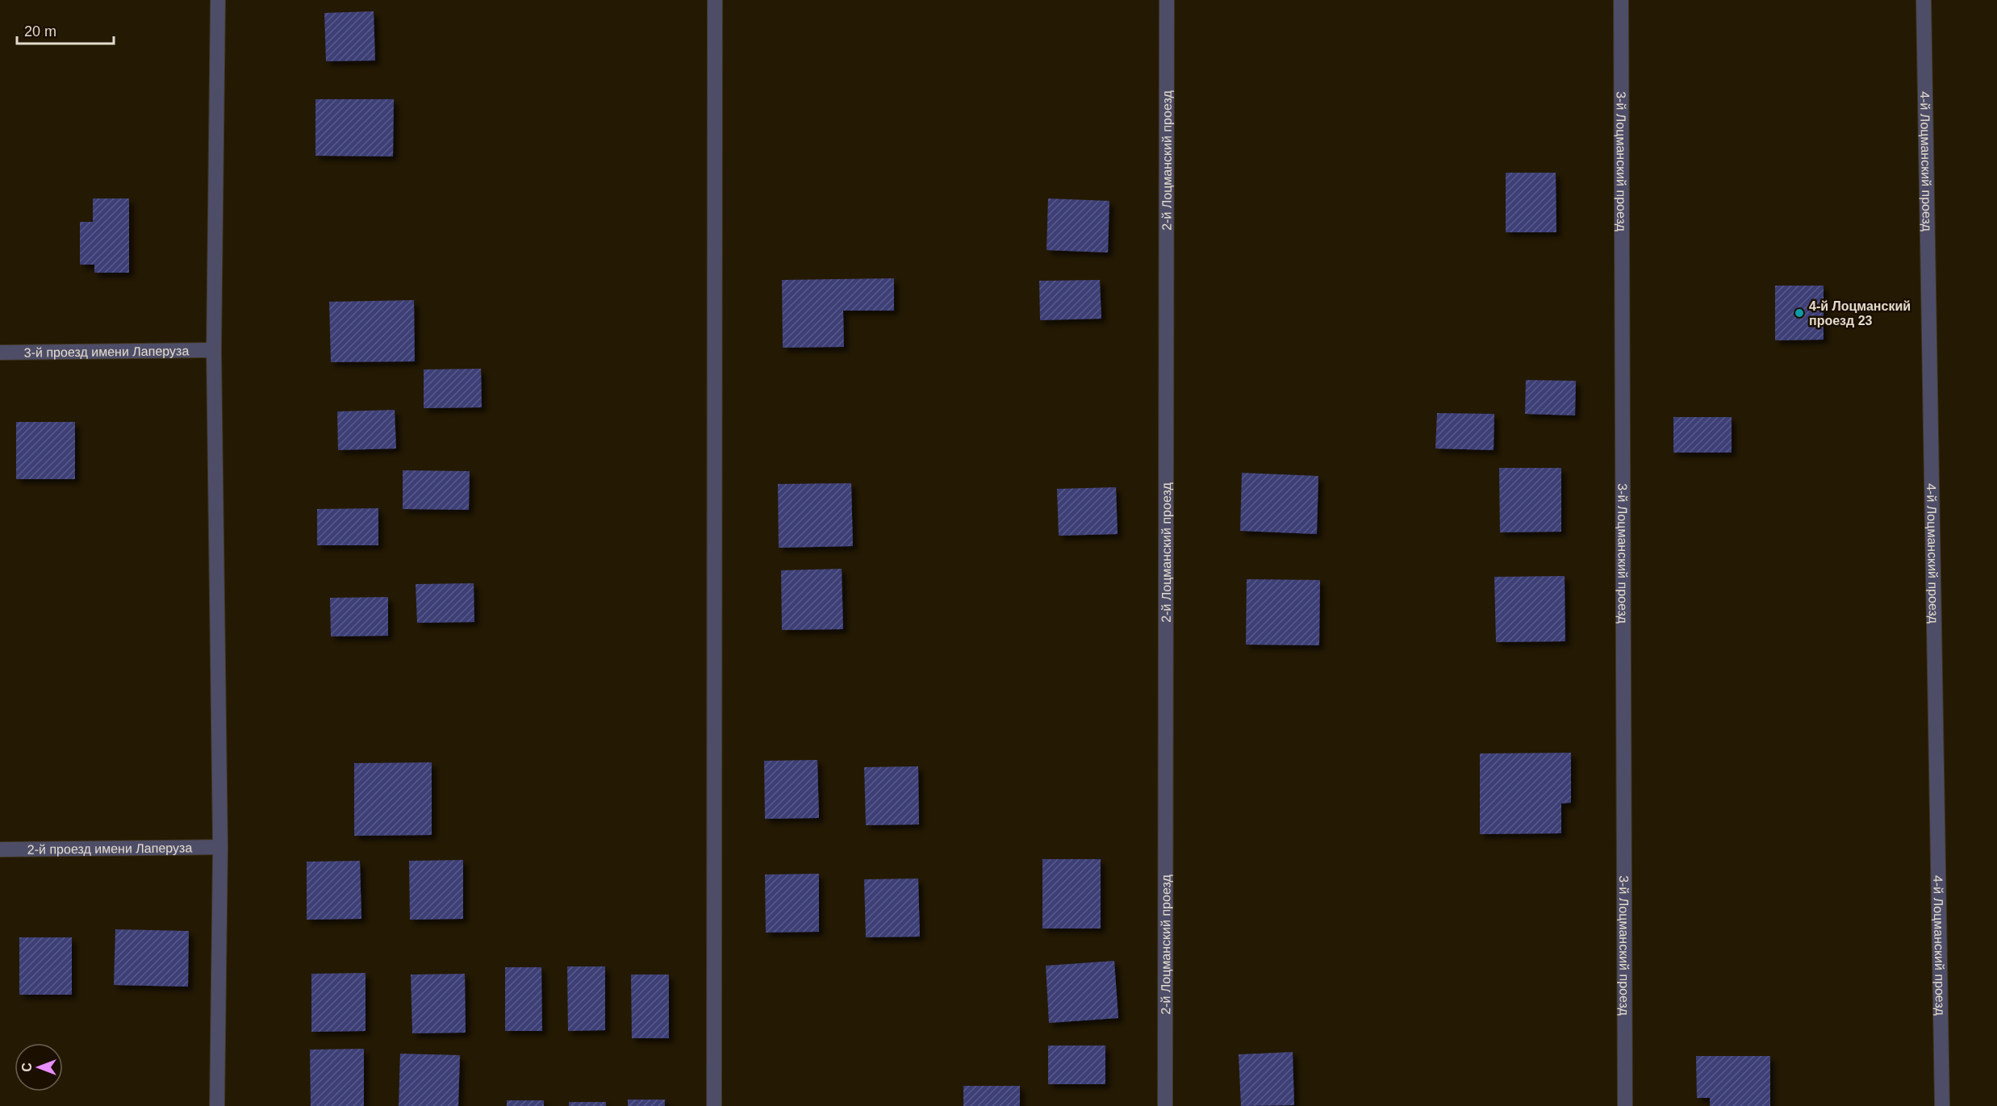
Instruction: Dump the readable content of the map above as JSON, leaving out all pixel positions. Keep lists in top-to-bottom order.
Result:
{
  "streets": {
    "street": [
      "2-й Лоцманский проезд",
      "3-й Лоцманский проезд",
      "4-й Лоцманский проезд",
      "3-й проезд имени Лаперуза",
      "2-й проезд имени Лаперуза"
    ]
  },
  "places": ["4-й Лоцманский проезд 23"],
  "scale_bar": "20 m",
  "north": "left"
}
